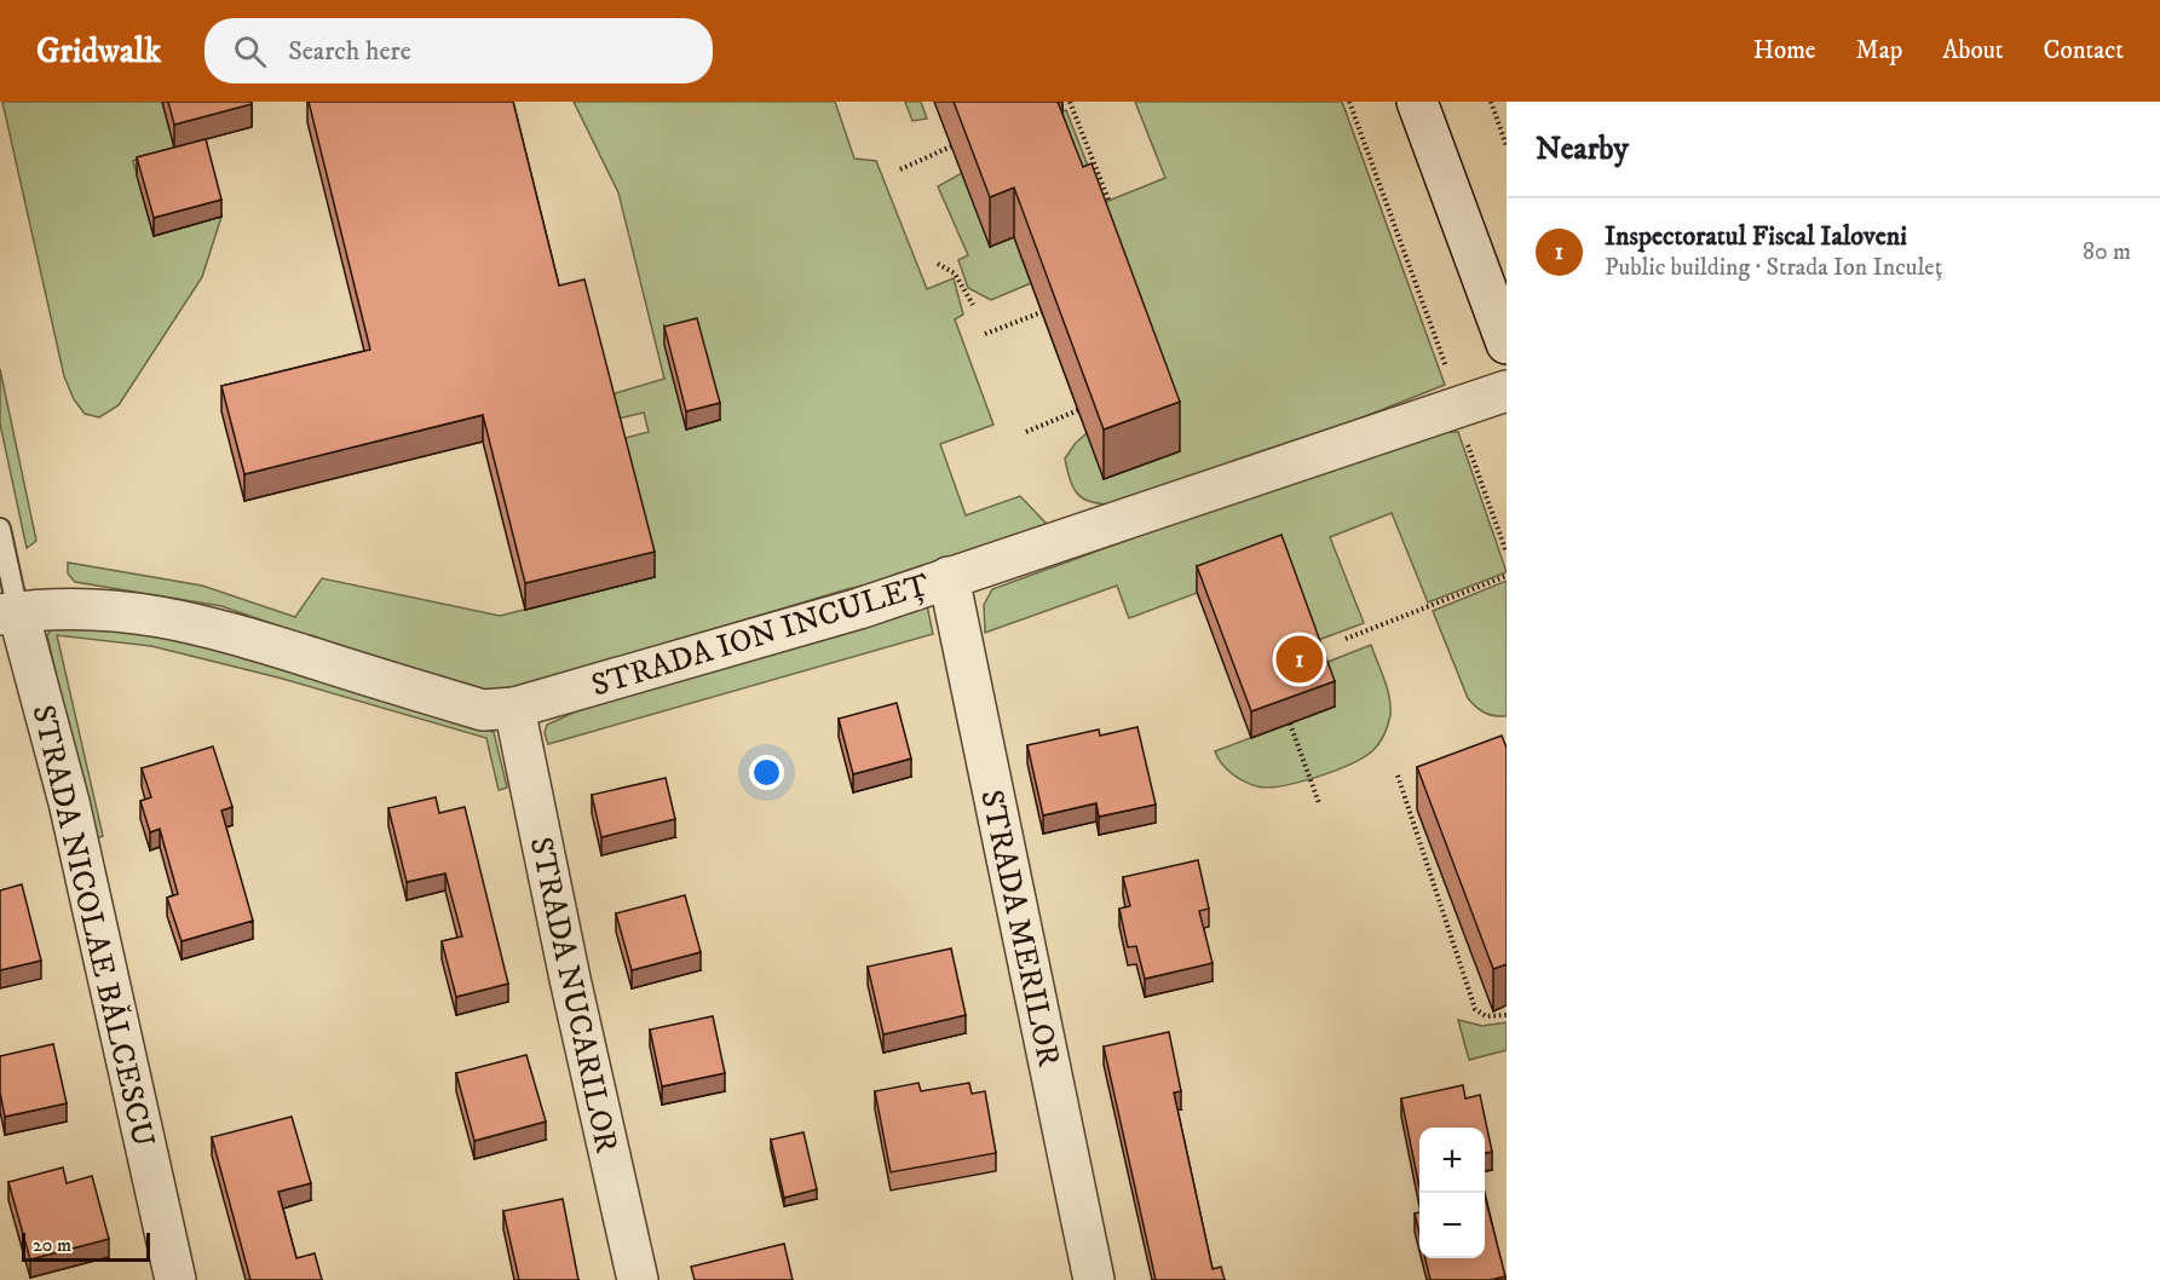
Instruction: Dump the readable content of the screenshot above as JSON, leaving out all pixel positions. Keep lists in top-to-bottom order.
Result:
{
  "streets": {
    "street": [
      "STRADA ION INCULEȚ",
      "STRADA NICOLAE BĂLCESCU",
      "STRADA MERILOR",
      "STRADA NUCARILOR"
    ]
  },
  "crossings": [
    ["STRADA ION INCULEȚ", "STRADA NICOLAE BĂLCESCU"],
    ["STRADA ION INCULEȚ", "STRADA MERILOR"],
    ["STRADA ION INCULEȚ", "STRADA NUCARILOR"]
  ],
  "scale_bar": "20 m",
  "page": {
    "header": "Gridwalk",
    "search": "Search here",
    "nav": [
      "Home",
      "Map",
      "About",
      "Contact"
    ],
    "heading": "Nearby",
    "list": [
      {
        "mark": "1",
        "name": "Inspectoratul Fiscal Ialoveni",
        "note": "Public building · Strada Ion Inculeț",
        "value": "80 m"
      }
    ],
    "pins": "1",
    "map_buttons": ["+", "−"],
    "scale": "20 m"
  }
}
